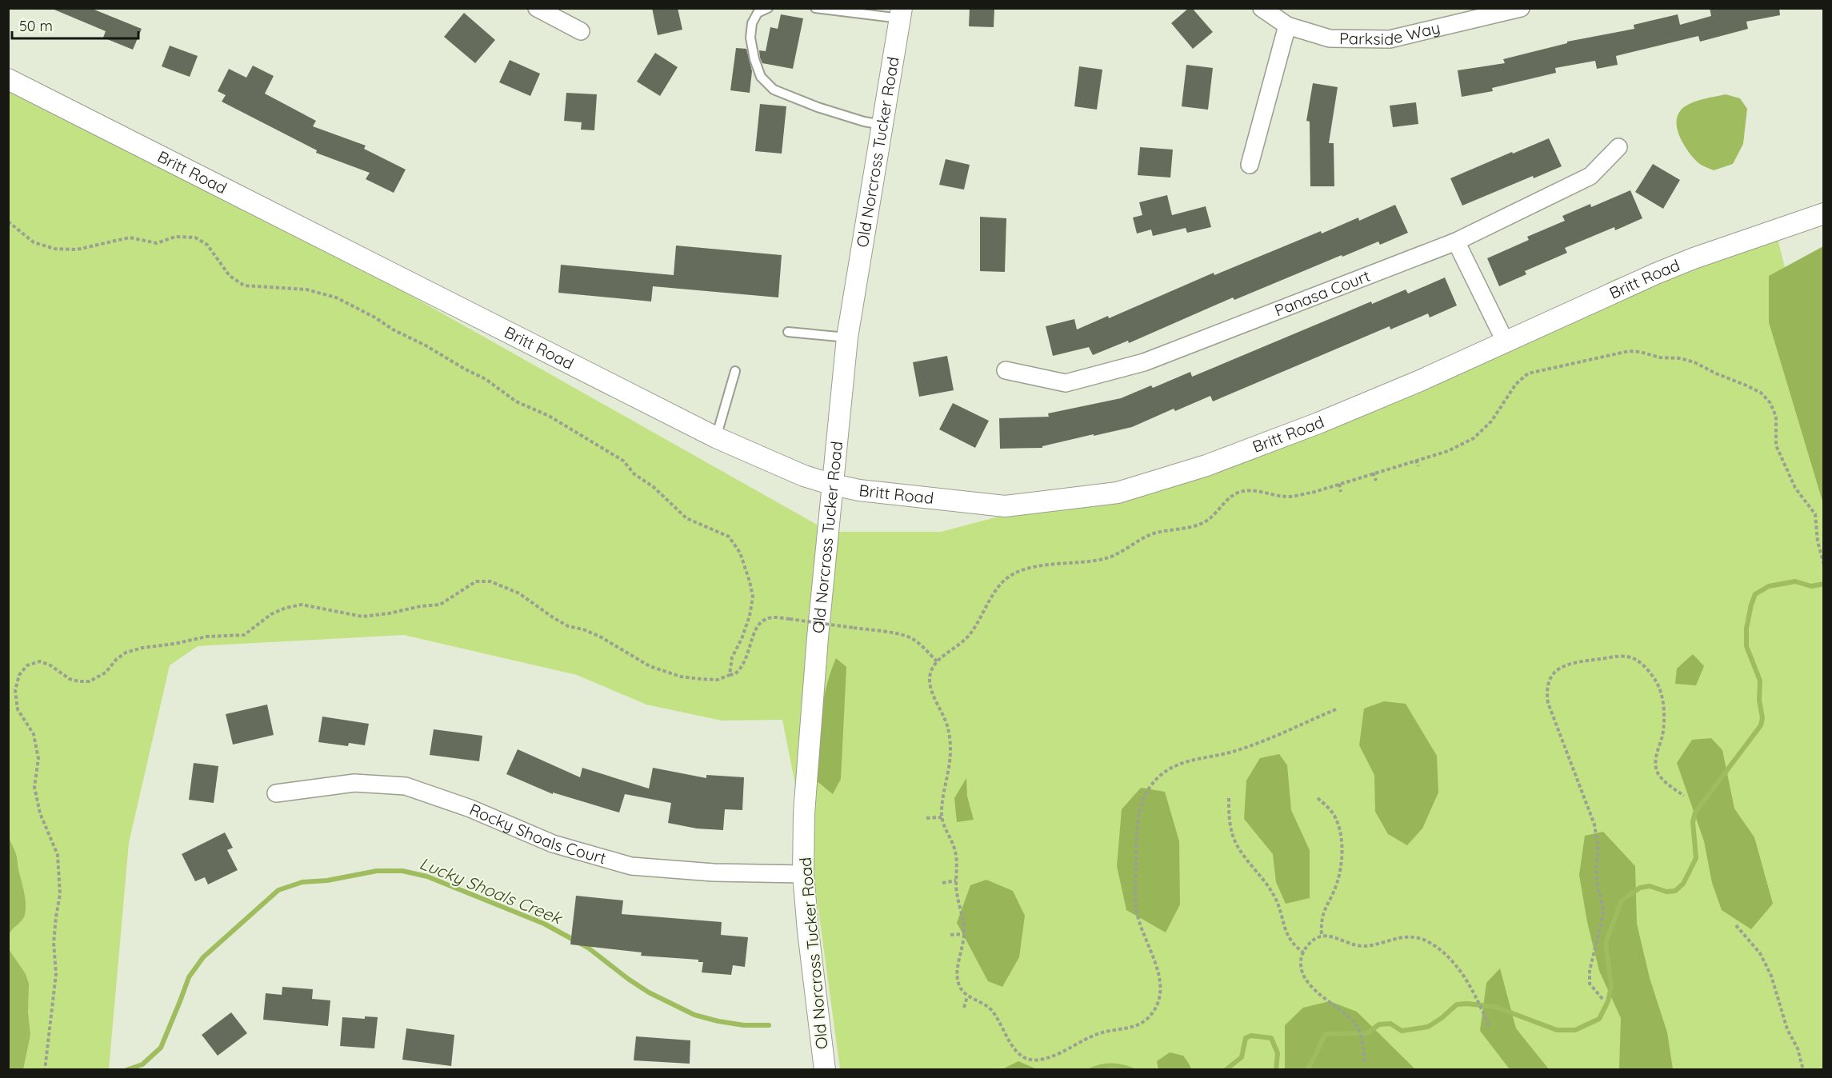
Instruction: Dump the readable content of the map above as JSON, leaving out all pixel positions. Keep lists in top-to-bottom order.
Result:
{
  "streets": {
    "street": [
      "Parkside Way",
      "Old Norcross Tucker Road",
      "Britt Road",
      "Panasa Court",
      "Rocky Shoals Court"
    ]
  },
  "crossings": [
    ["Old Norcross Tucker Road", "Britt Road"],
    ["Old Norcross Tucker Road", "Rocky Shoals Court"]
  ],
  "water": ["Lucky Shoals Creek"],
  "scale_bar": "50 m"
}
